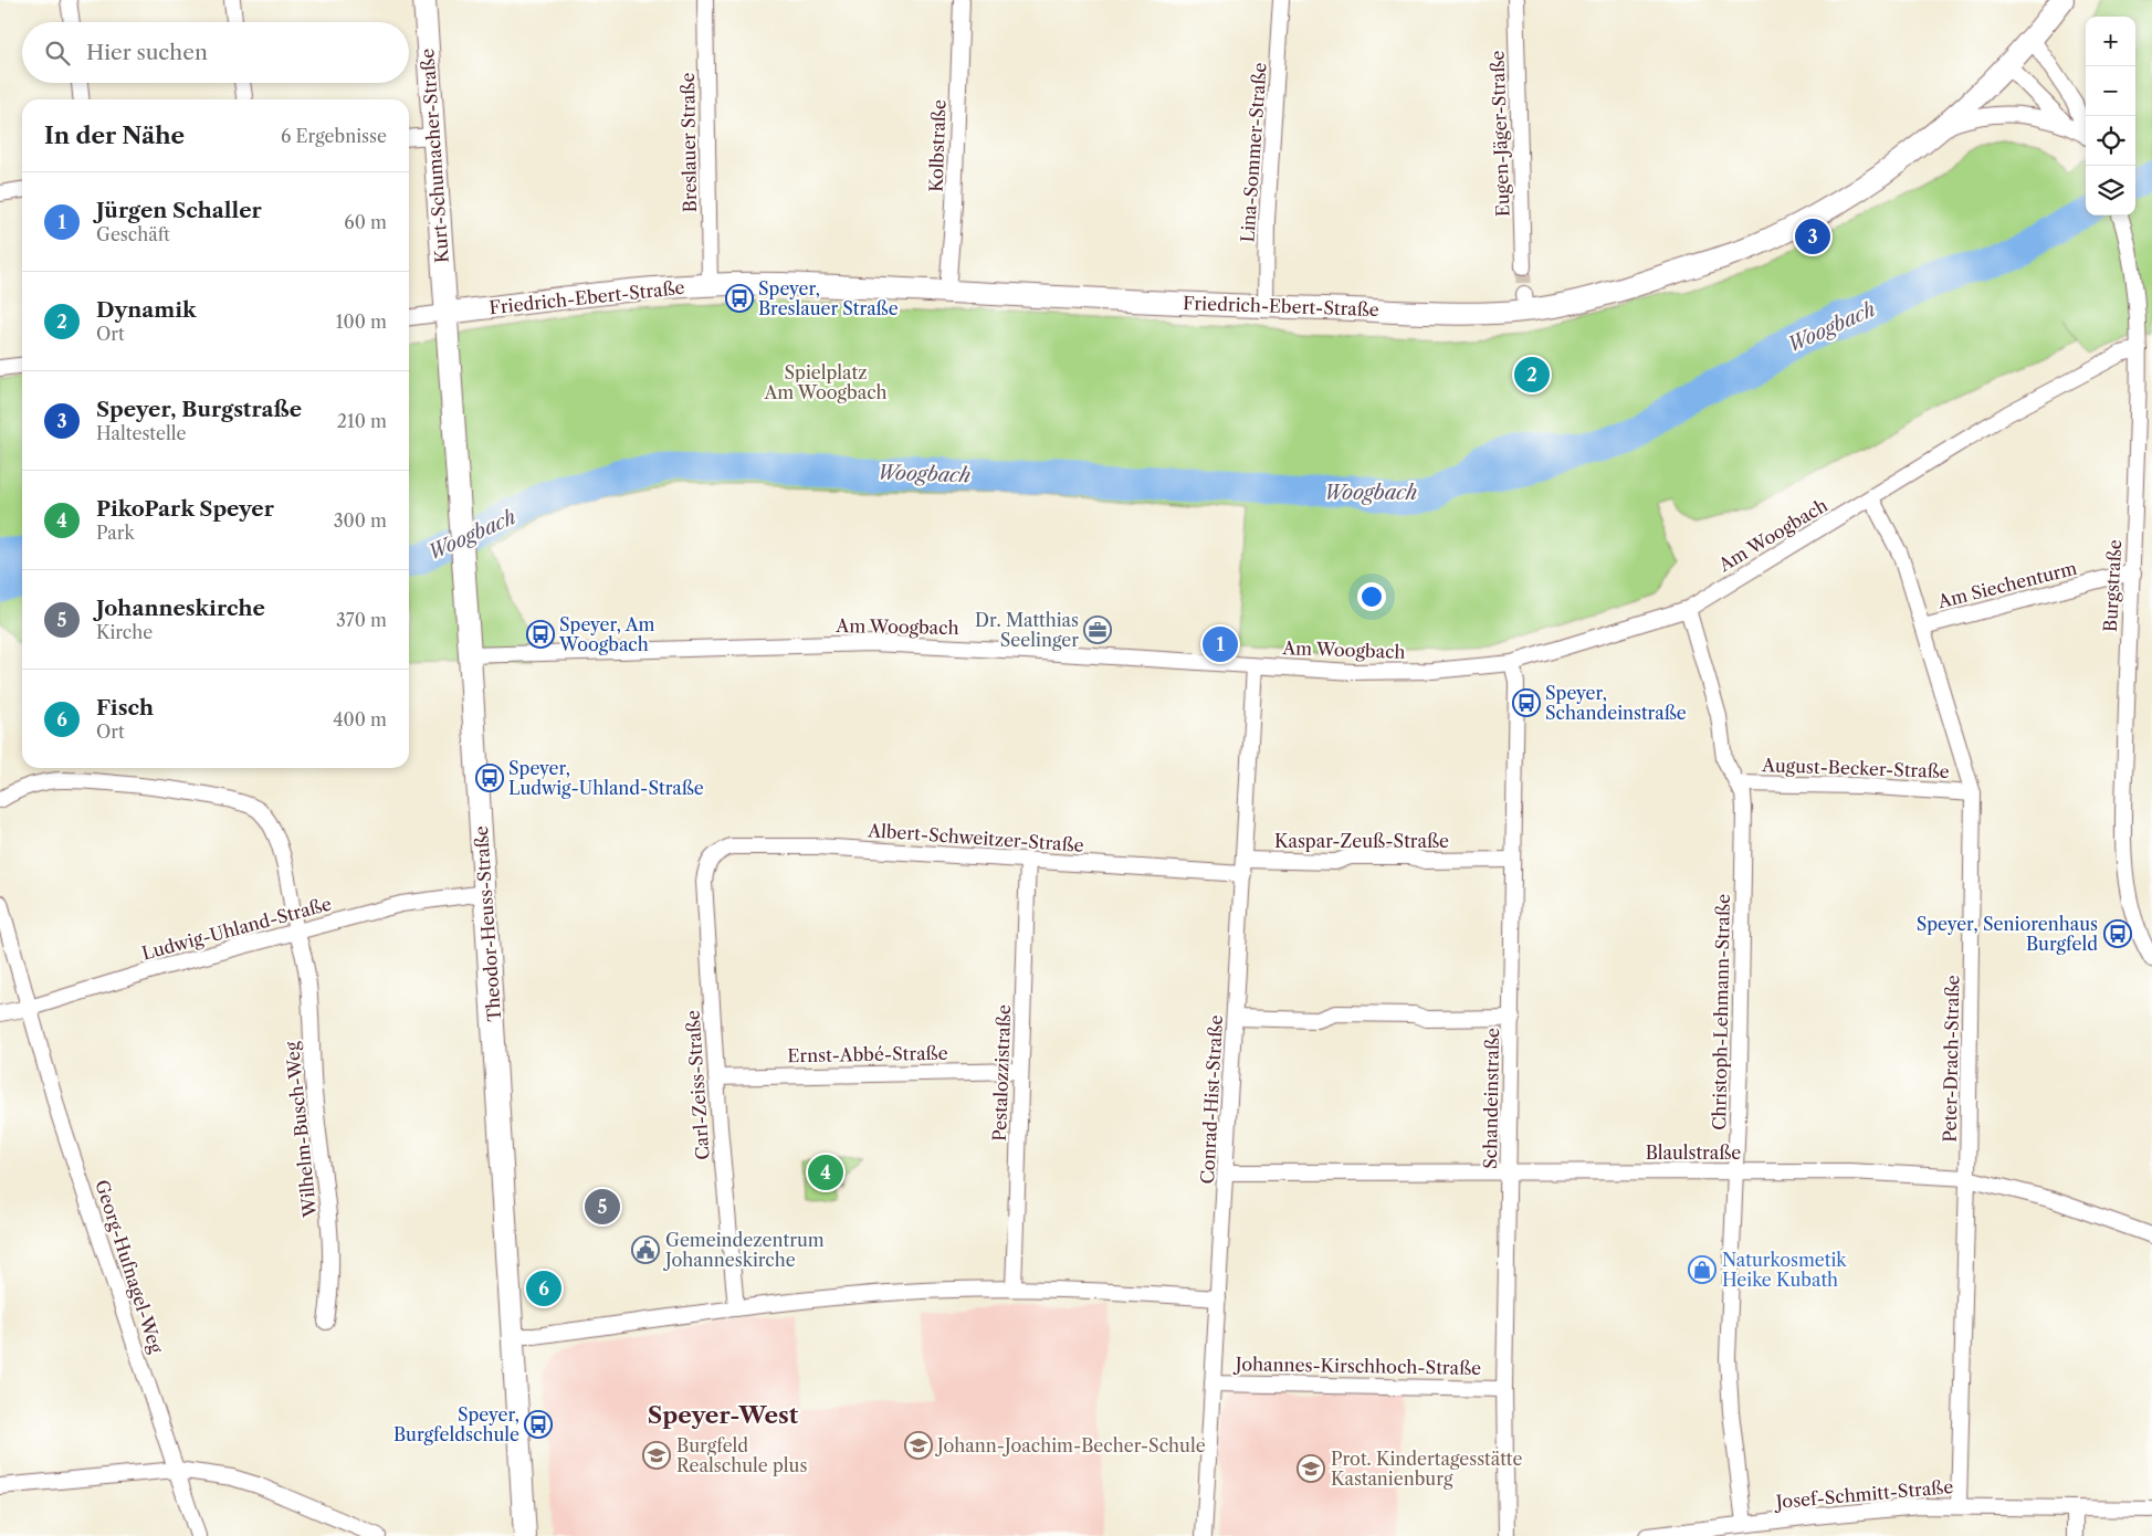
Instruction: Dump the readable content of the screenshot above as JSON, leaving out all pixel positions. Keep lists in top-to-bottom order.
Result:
{
  "streets": {
    "main road": ["Kurt-Schumacher-Straße", "Friedrich-Ebert-Straße", "Theodor-Heuss-Straße"],
    "street": [
      "Eugen-Jäger-Straße",
      "Breslauer Straße",
      "Kolbstraße",
      "Lina-Sommer-Straße",
      "Am Woogbach",
      "Am Siechenturm",
      "Burgstraße",
      "August-Becker-Straße",
      "Albert-Schweitzer-Straße",
      "Kaspar-Zeuß-Straße",
      "Ludwig-Uhland-Straße",
      "Christoph-Lehmann-Straße",
      "Ernst-Abbé-Straße",
      "Peter-Drach-Straße",
      "Pestalozzistraße",
      "Carl-Zeiss-Straße",
      "Schandeinstraße",
      "Conrad-Hist-Straße",
      "Wilhelm-Busch-Weg",
      "Blaulstraße",
      "Georg-Hufnagel-Weg",
      "Johannes-Kirschhoch-Straße",
      "Josef-Schmitt-Straße"
    ]
  },
  "crossings": [
    ["Breslauer Straße", "Friedrich-Ebert-Straße"],
    ["Kolbstraße", "Friedrich-Ebert-Straße"],
    ["Lina-Sommer-Straße", "Friedrich-Ebert-Straße"],
    ["Kurt-Schumacher-Straße", "Friedrich-Ebert-Straße"],
    ["Kurt-Schumacher-Straße", "Theodor-Heuss-Straße"],
    ["Friedrich-Ebert-Straße", "Theodor-Heuss-Straße"],
    ["Am Woogbach", "Burgstraße"],
    ["Am Woogbach", "Theodor-Heuss-Straße"],
    ["Am Woogbach", "Christoph-Lehmann-Straße"],
    ["Am Woogbach", "Peter-Drach-Straße"],
    ["Am Woogbach", "Schandeinstraße"],
    ["Am Woogbach", "Conrad-Hist-Straße"],
    ["Am Siechenturm", "Burgstraße"],
    ["Am Siechenturm", "Peter-Drach-Straße"],
    ["August-Becker-Straße", "Christoph-Lehmann-Straße"],
    ["August-Becker-Straße", "Peter-Drach-Straße"],
    ["Albert-Schweitzer-Straße", "Kaspar-Zeuß-Straße"],
    ["Albert-Schweitzer-Straße", "Pestalozzistraße"],
    ["Albert-Schweitzer-Straße", "Carl-Zeiss-Straße"],
    ["Albert-Schweitzer-Straße", "Conrad-Hist-Straße"],
    ["Kaspar-Zeuß-Straße", "Schandeinstraße"],
    ["Kaspar-Zeuß-Straße", "Conrad-Hist-Straße"],
    ["Theodor-Heuss-Straße", "Ludwig-Uhland-Straße"],
    ["Ludwig-Uhland-Straße", "Wilhelm-Busch-Weg"],
    ["Ludwig-Uhland-Straße", "Georg-Hufnagel-Weg"],
    ["Christoph-Lehmann-Straße", "Blaulstraße"],
    ["Christoph-Lehmann-Straße", "Josef-Schmitt-Straße"],
    ["Ernst-Abbé-Straße", "Pestalozzistraße"],
    ["Ernst-Abbé-Straße", "Carl-Zeiss-Straße"],
    ["Peter-Drach-Straße", "Blaulstraße"],
    ["Peter-Drach-Straße", "Josef-Schmitt-Straße"],
    ["Schandeinstraße", "Blaulstraße"],
    ["Schandeinstraße", "Johannes-Kirschhoch-Straße"],
    ["Conrad-Hist-Straße", "Blaulstraße"],
    ["Conrad-Hist-Straße", "Johannes-Kirschhoch-Straße"]
  ],
  "districts": ["Speyer-West"],
  "water": ["Woogbach"],
  "parks": ["Spielplatz Am Woogbach"],
  "places": {
    "bus stop": [
      "Speyer, Breslauer Straße",
      "Speyer, Am Woogbach",
      "Speyer, Schandeinstraße",
      "Speyer, Ludwig-Uhland-Straße",
      "Speyer, Seniorenhaus Burgfeld",
      "Speyer, Burgfeldschule"
    ],
    "office": ["Dr. Matthias Seelinger"],
    "public building": ["Gemeindezentrum Johanneskirche"],
    "shop": ["Naturkosmetik Heike Kubath"],
    "school or university": ["Johann-Joachim-Becher-Schule", "Burgfeld Realschule plus", "Prot. Kindertagesstätte Kastanienburg"]
  },
  "page": {
    "map_buttons": ["+", "−"],
    "search": "Hier suchen",
    "heading": ["In der Nähe", "6 Ergebnisse"],
    "list": [
      {
        "mark": "1",
        "name": "Jürgen Schaller",
        "note": "Geschäft",
        "value": "60 m"
      },
      {
        "mark": "2",
        "name": "Dynamik",
        "note": "Ort",
        "value": "100 m"
      },
      {
        "mark": "3",
        "name": "Speyer, Burgstraße",
        "note": "Haltestelle",
        "value": "210 m"
      },
      {
        "mark": "4",
        "name": "PikoPark Speyer",
        "note": "Park",
        "value": "300 m"
      },
      {
        "mark": "5",
        "name": "Johanneskirche",
        "note": "Kirche",
        "value": "370 m"
      },
      {
        "mark": "6",
        "name": "Fisch",
        "note": "Ort",
        "value": "400 m"
      }
    ],
    "pins": [
      "3",
      "2",
      "1",
      "4",
      "5",
      "6"
    ]
  }
}
